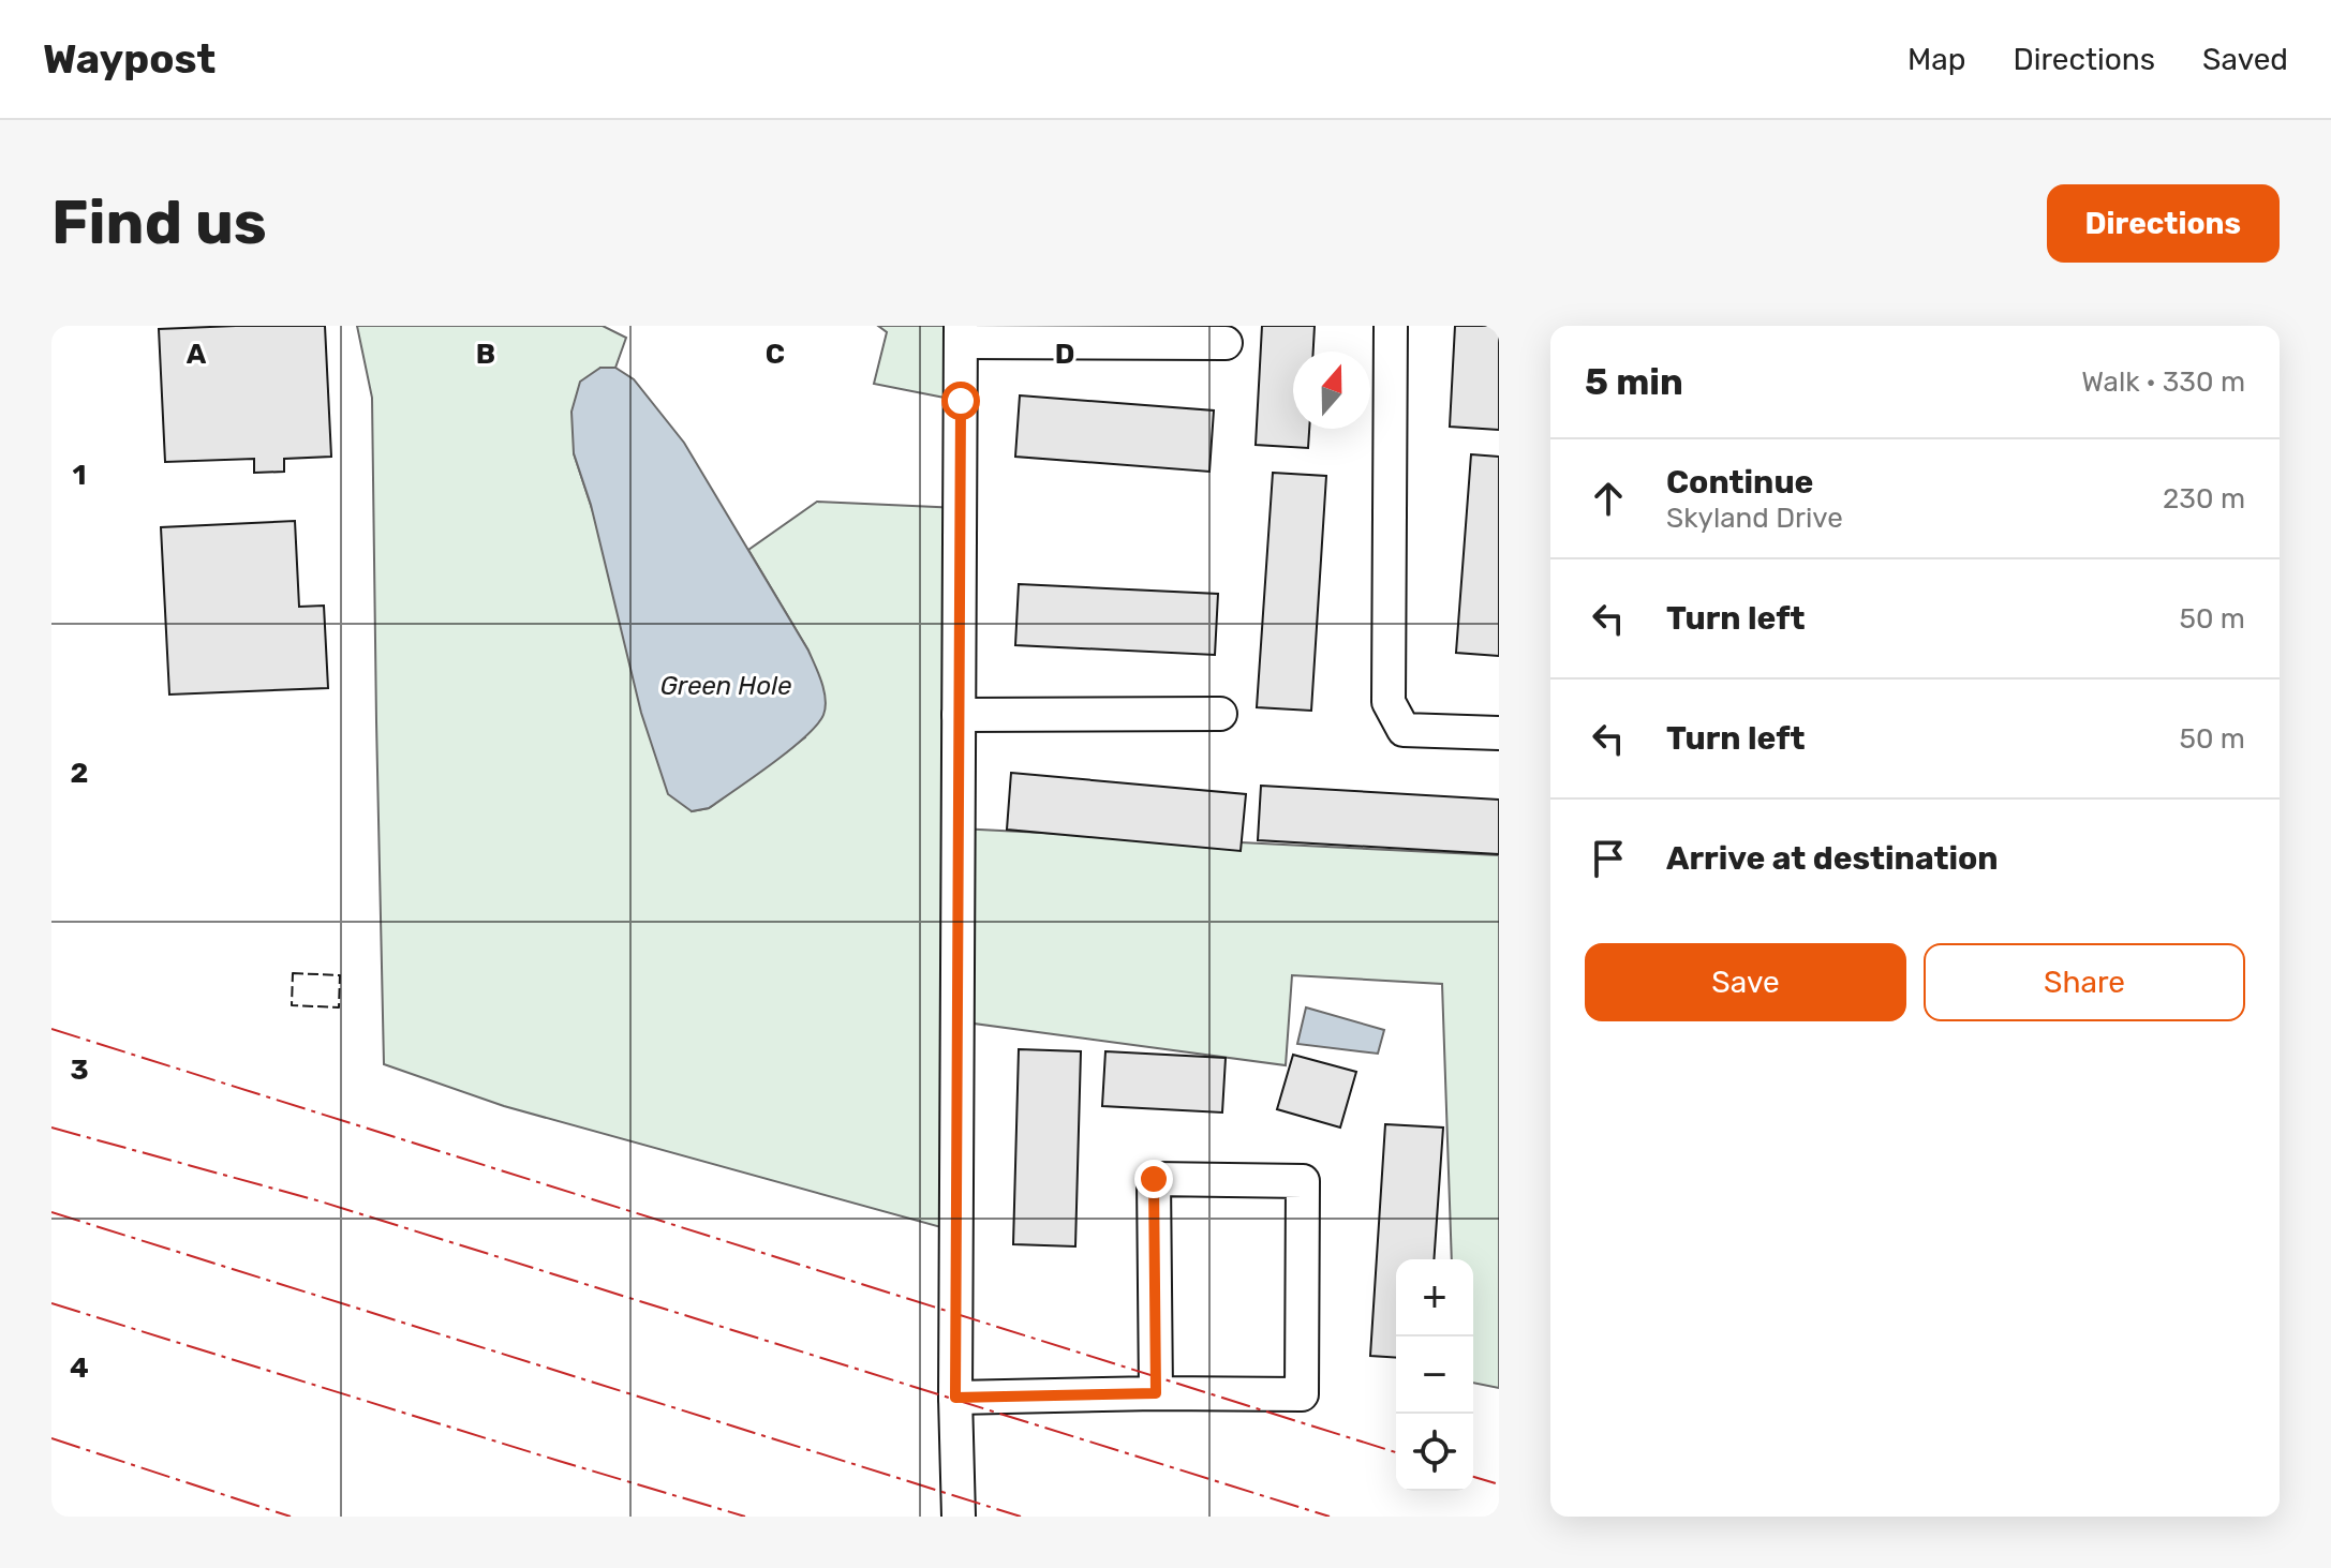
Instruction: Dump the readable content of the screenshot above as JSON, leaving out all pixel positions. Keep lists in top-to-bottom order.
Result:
{
  "water": ["Green Hole"],
  "north": "top",
  "page": {
    "header": "Waypost",
    "nav": ["Map", "Directions", "Saved"],
    "buttons": [
      "Directions",
      ["Save", "Share"]
    ],
    "title": "Find us",
    "heading": ["5 min", "Walk · 330 m"],
    "list": [
      ["Continue", "Skyland Drive", "230 m"],
      ["Turn left", "50 m"],
      ["Turn left", "50 m"],
      "Arrive at destination"
    ],
    "map_buttons": ["+", "−"]
  },
  "grid": {
    "columns": [
      "A",
      "B",
      "C",
      "D"
    ],
    "rows": [
      "1",
      "2",
      "3",
      "4"
    ]
  }
}
